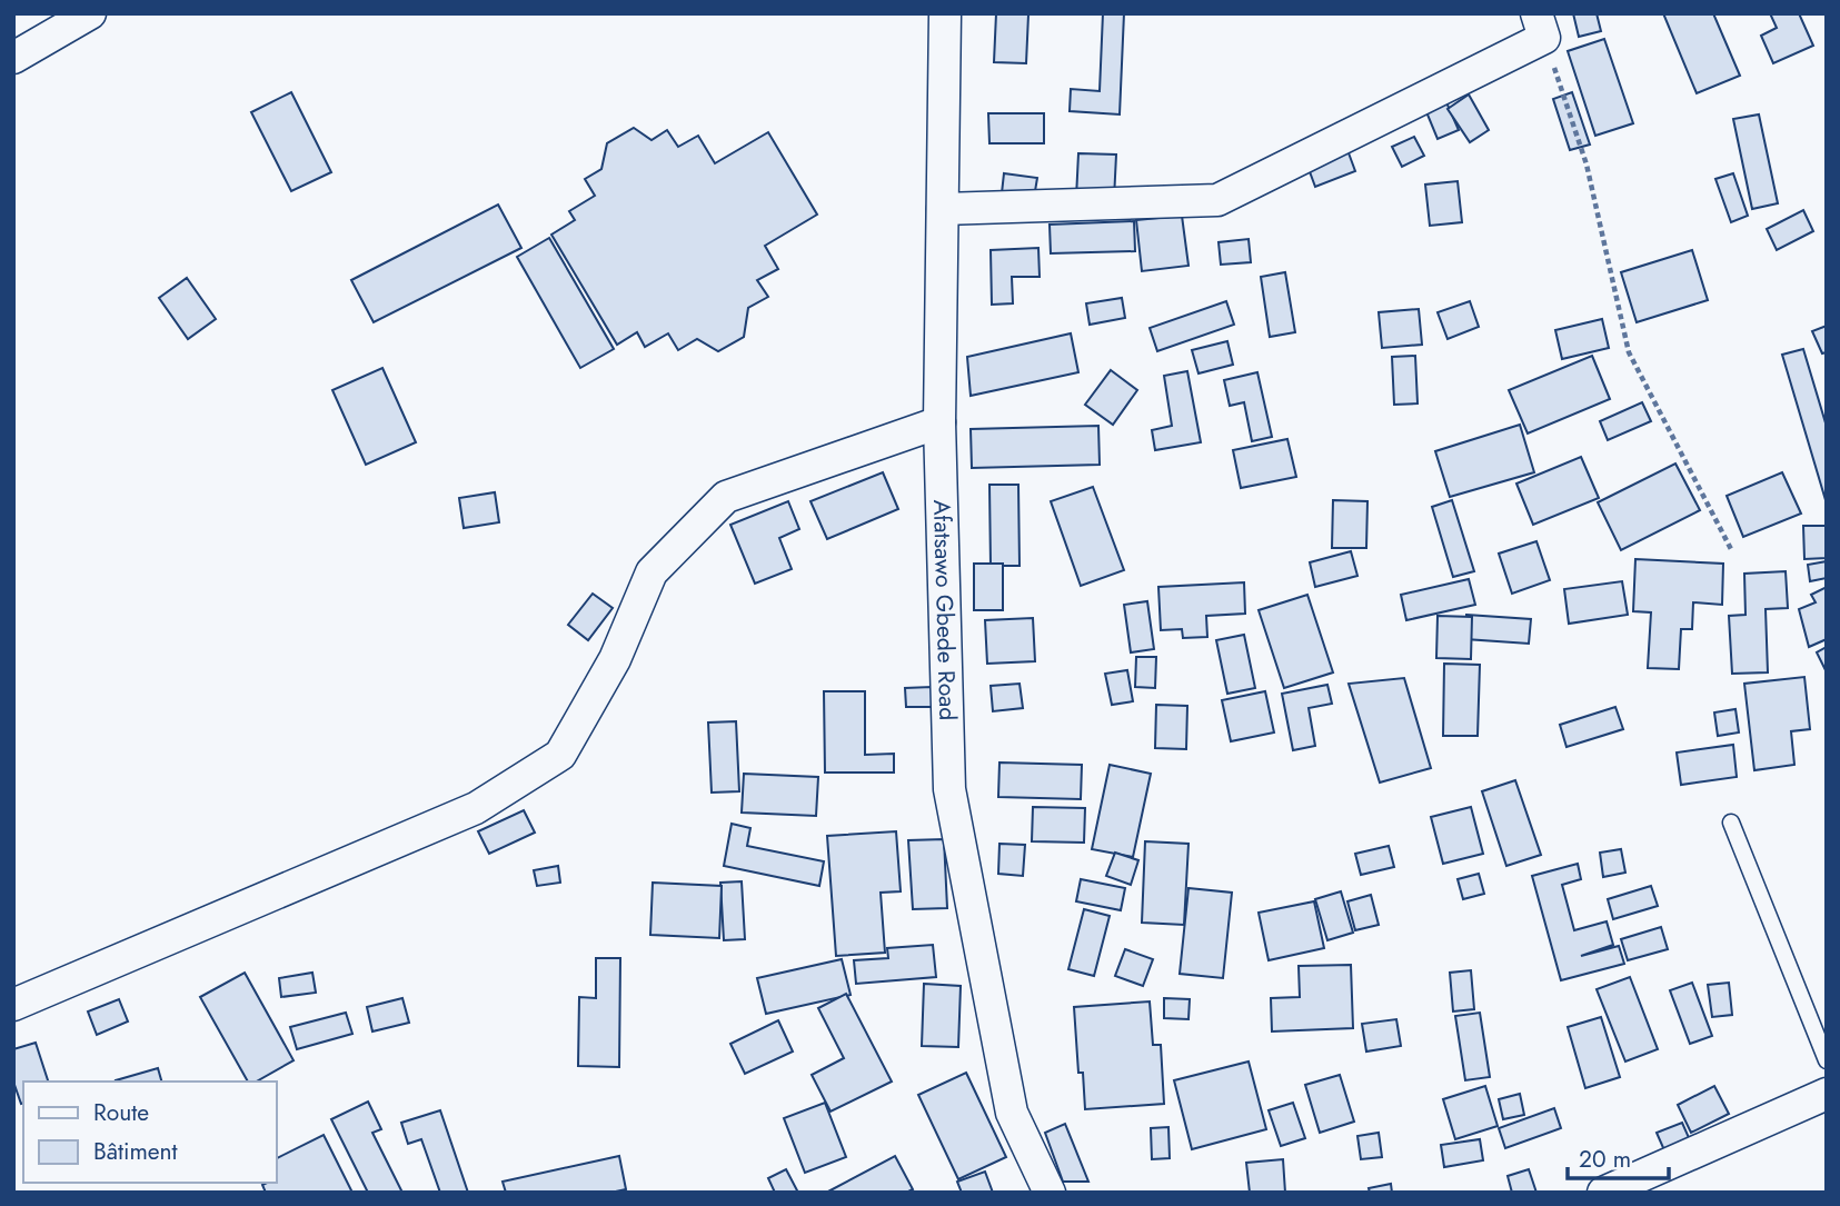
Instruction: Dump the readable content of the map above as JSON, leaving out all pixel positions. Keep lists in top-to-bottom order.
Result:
{
  "streets": {
    "street": ["Afatsawo Gbede Road"]
  },
  "legend": ["Route", "Bâtiment"],
  "scale_bar": "20 m"
}
